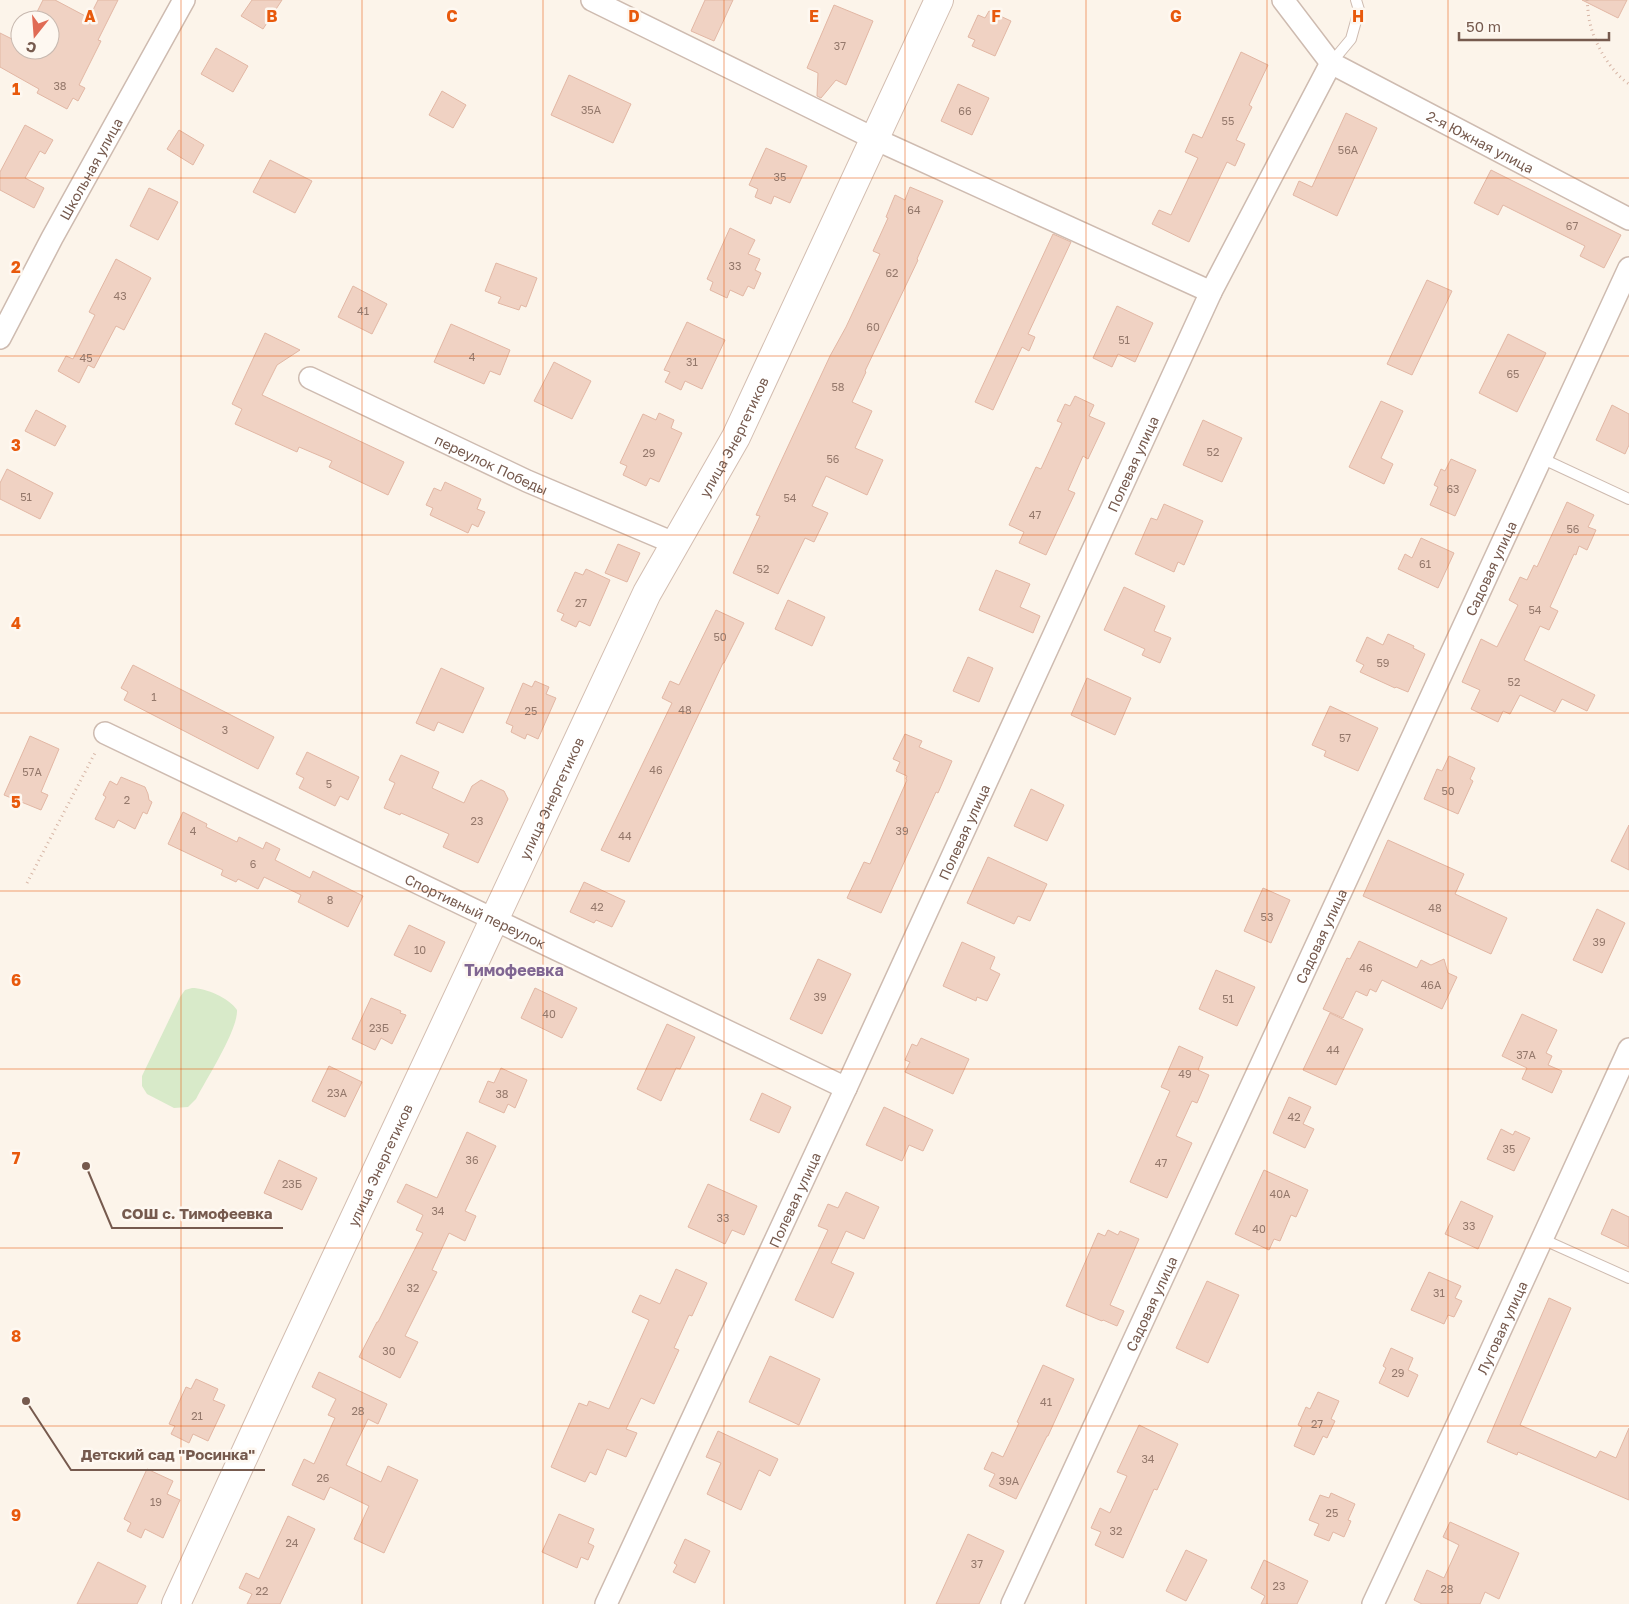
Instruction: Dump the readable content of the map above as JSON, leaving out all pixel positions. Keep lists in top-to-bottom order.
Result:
{
  "streets": {
    "street": [
      "2-я Южная улица",
      "Школьная улица",
      "улица Энергетиков",
      "переулок Победы",
      "Полевая улица",
      "Садовая улица",
      "Спортивный переулок",
      "Луговая улица"
    ]
  },
  "crossings": [
    ["2-я Южная улица", "Полевая улица"],
    ["улица Энергетиков", "переулок Победы"],
    ["улица Энергетиков", "Спортивный переулок"],
    ["Полевая улица", "Спортивный переулок"]
  ],
  "districts": ["Тимофеевка"],
  "places": ["СОШ с. Тимофеевка", "Детский сад \"Росинка\""],
  "house_numbers": [
    "37",
    "38",
    "35А",
    "66",
    "55",
    "56А",
    "35",
    "64",
    "67",
    "33",
    "62",
    "43",
    "41",
    "60",
    "51",
    "4",
    "45",
    "31",
    "65",
    "58",
    "52",
    "29",
    "56",
    "63",
    "51",
    "54",
    "47",
    "56",
    "61",
    "52",
    "27",
    "54",
    "50",
    "59",
    "52",
    "1",
    "48",
    "25",
    "3",
    "57",
    "46",
    "57А",
    "5",
    "50",
    "2",
    "23",
    "4",
    "39",
    "44",
    "6",
    "8",
    "42",
    "48",
    "53",
    "39",
    "10",
    "46",
    "46А",
    "39",
    "51",
    "40",
    "23Б",
    "44",
    "37А",
    "49",
    "23А",
    "38",
    "42",
    "35",
    "36",
    "47",
    "23Б",
    "40А",
    "34",
    "33",
    "33",
    "40",
    "32",
    "31",
    "30",
    "29",
    "41",
    "28",
    "21",
    "27",
    "34",
    "26",
    "39А",
    "19",
    "25",
    "32",
    "24",
    "37",
    "23",
    "28",
    "22"
  ],
  "scale_bar": "50 m",
  "north": "bottom",
  "grid": {
    "columns": [
      "A",
      "B",
      "C",
      "D",
      "E",
      "F",
      "G",
      "H"
    ],
    "rows": [
      "1",
      "2",
      "3",
      "4",
      "5",
      "6",
      "7",
      "8",
      "9"
    ]
  }
}
